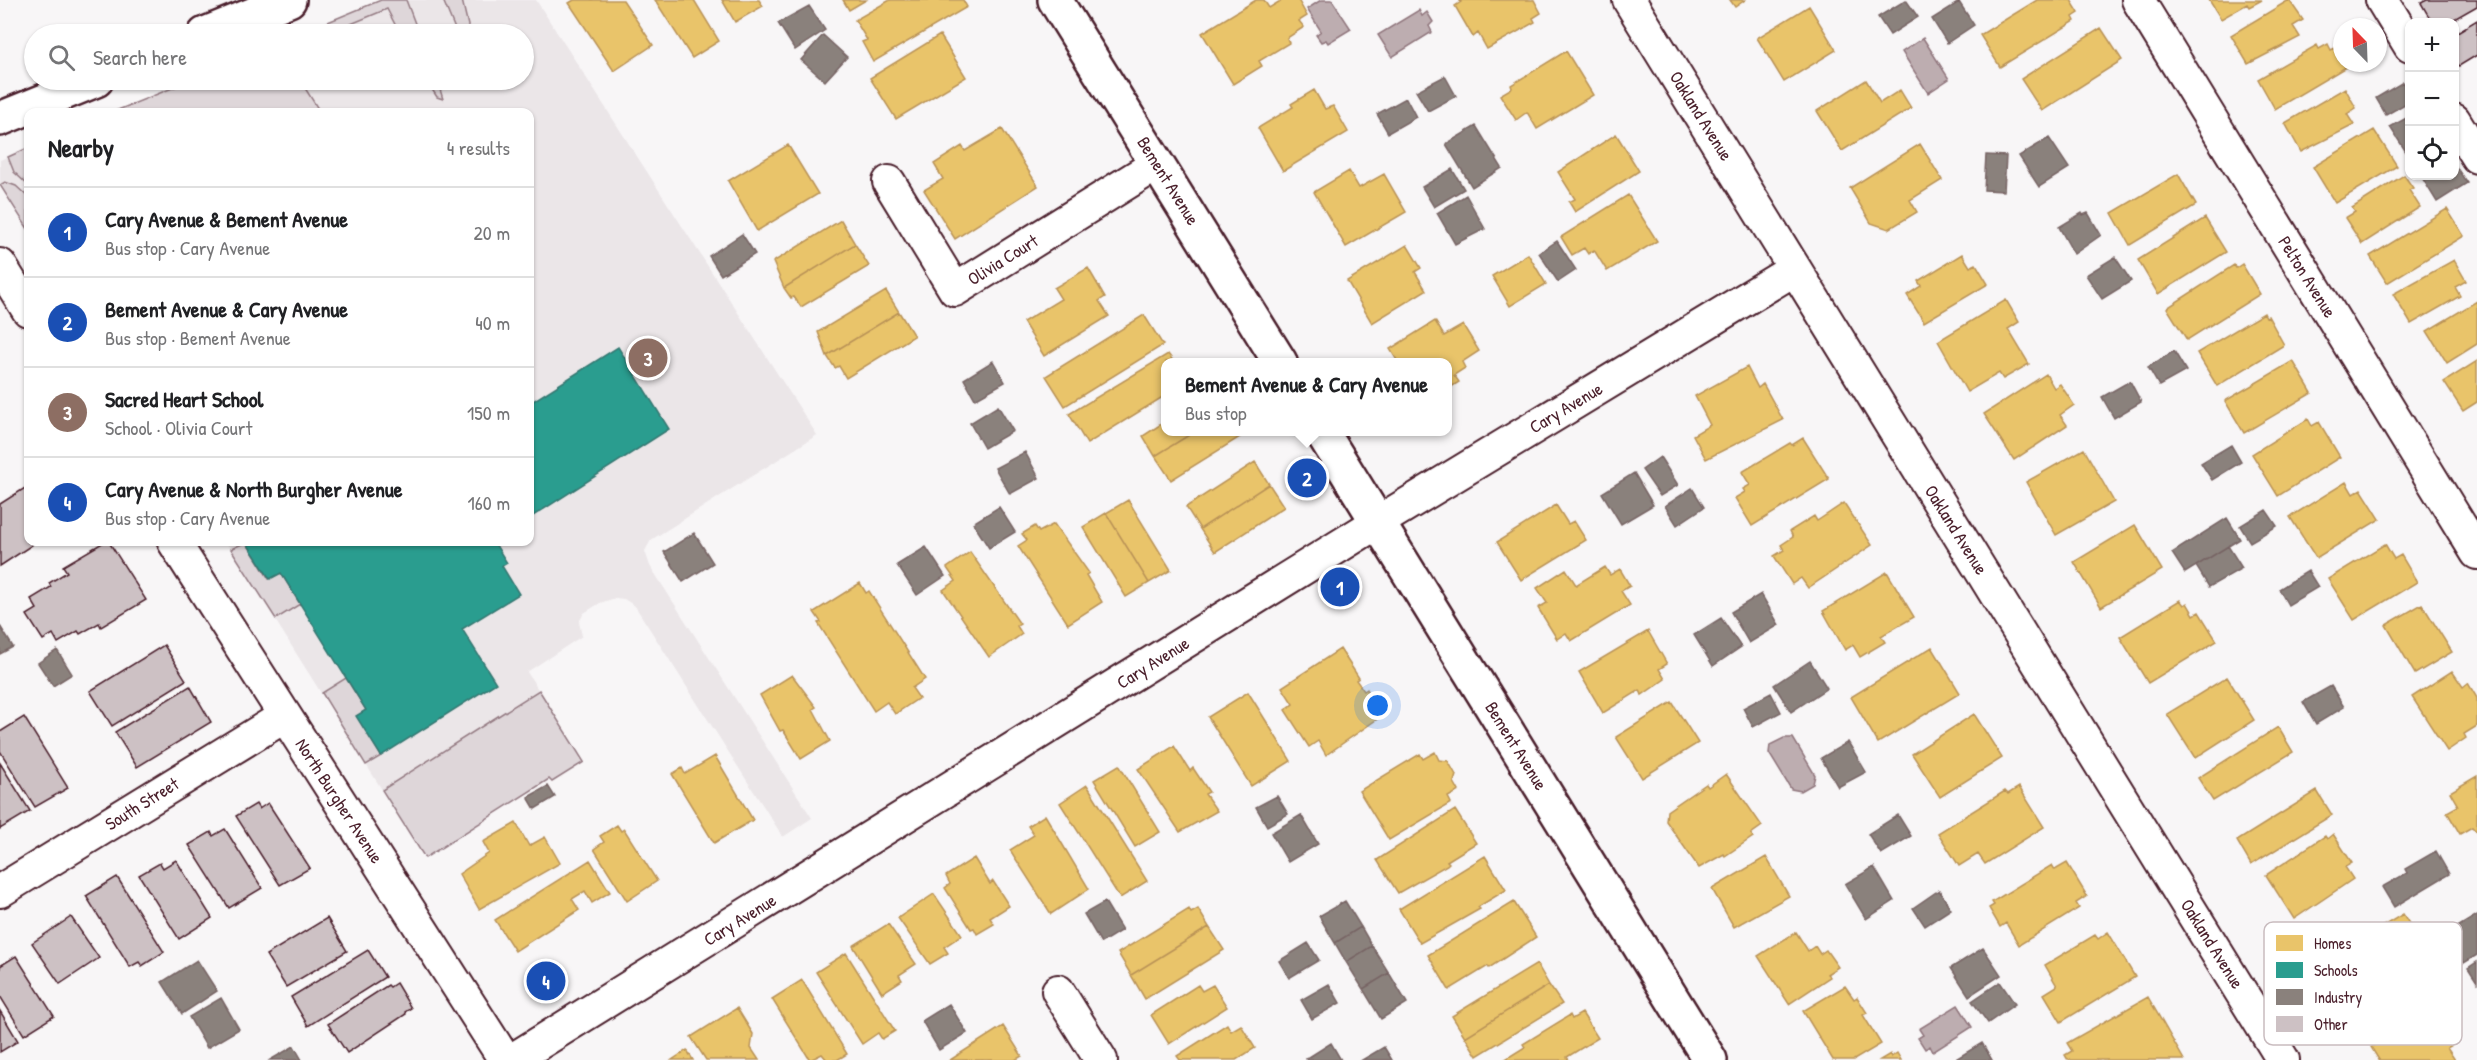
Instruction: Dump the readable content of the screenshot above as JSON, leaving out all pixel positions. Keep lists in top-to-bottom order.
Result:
{
  "streets": {
    "street": [
      "Oakland Avenue",
      "Bement Avenue",
      "Olivia Court",
      "Pelton Avenue",
      "Cary Avenue",
      "North Burgher Avenue",
      "South Street"
    ]
  },
  "crossings": [
    ["Oakland Avenue", "Cary Avenue"],
    ["Bement Avenue", "Olivia Court"],
    ["Bement Avenue", "Cary Avenue"],
    ["North Burgher Avenue", "South Street"]
  ],
  "legend": [
    "Homes",
    "Schools",
    "Industry",
    "Other"
  ],
  "north": "top left",
  "page": {
    "map_buttons": ["+", "−"],
    "search": "Search here",
    "heading": ["Nearby", "4 results"],
    "list": [
      {
        "mark": "1",
        "name": "Cary Avenue & Bement Avenue",
        "note": "Bus stop · Cary Avenue",
        "value": "20 m"
      },
      {
        "mark": "2",
        "name": "Bement Avenue & Cary Avenue",
        "note": "Bus stop · Bement Avenue",
        "value": "40 m"
      },
      {
        "mark": "3",
        "name": "Sacred Heart School",
        "note": "School · Olivia Court",
        "value": "150 m"
      },
      {
        "mark": "4",
        "name": "Cary Avenue & North Burgher Avenue",
        "note": "Bus stop · Cary Avenue",
        "value": "160 m"
      }
    ],
    "pins": [
      "3",
      "2",
      "1",
      "4"
    ],
    "popup": ["Bement Avenue & Cary Avenue", "Bus stop"]
  }
}
